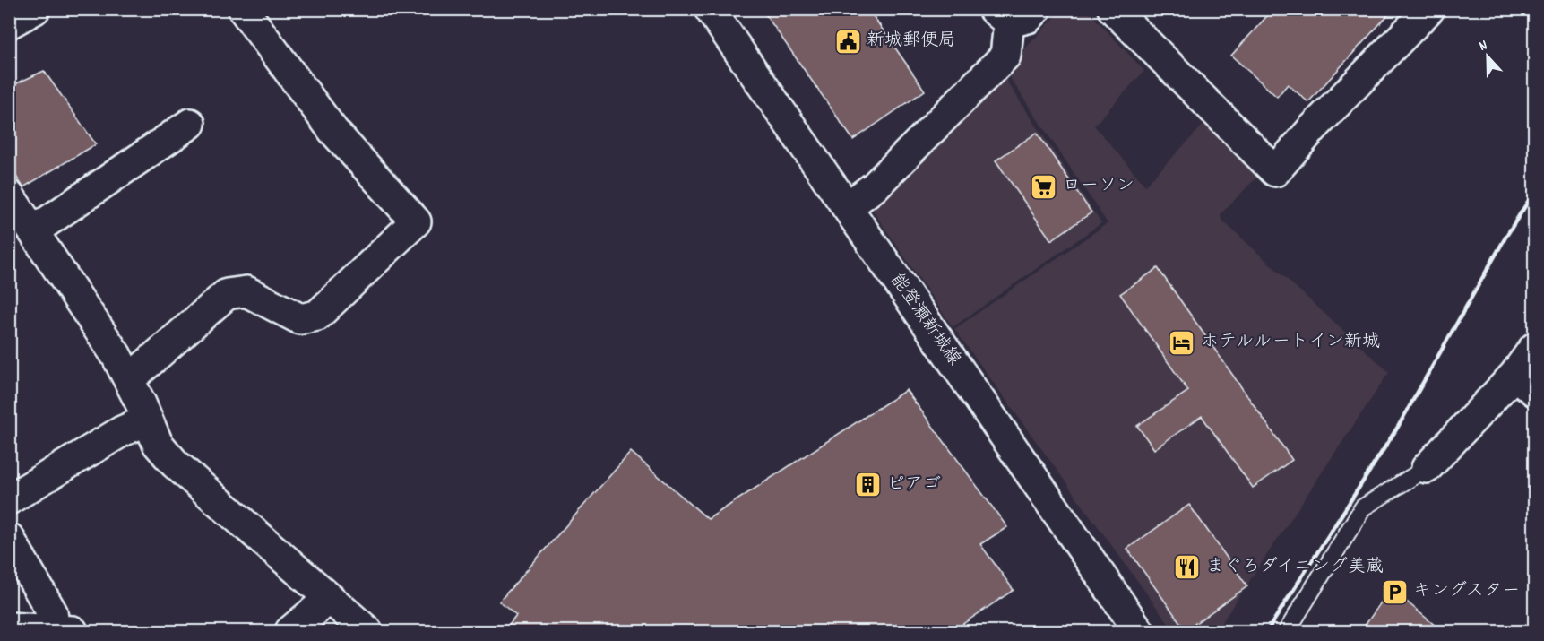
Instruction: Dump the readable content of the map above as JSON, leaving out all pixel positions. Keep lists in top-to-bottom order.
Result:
{
  "streets": {
    "street": ["能登瀬新城線"]
  },
  "places": {
    "public building": ["新城郵便局"],
    "supermarket": ["ローソン"],
    "hotel": ["ホテルルートイン新城"],
    "building": ["ピアゴ"],
    "restaurant": ["まぐろダイニング美蔵"],
    "parking": ["キングスター"]
  },
  "north": "top"
}
